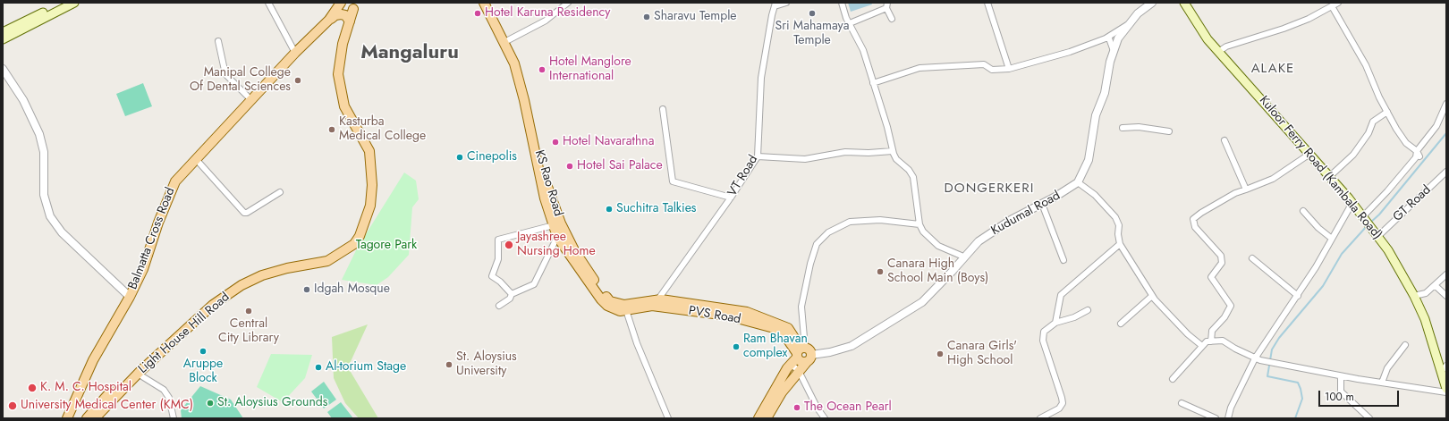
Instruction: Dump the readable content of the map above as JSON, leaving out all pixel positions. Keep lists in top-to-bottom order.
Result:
{
  "streets": {
    "main road": [
      "Kuloor Ferry Road (Kambala Road)",
      "KS Rao Road",
      "Balmatta Cross Road",
      "PVS Road",
      "Light House Hill Road"
    ],
    "street": ["VT Road", "GT Road", "Kudumal Road"]
  },
  "crossings": [
    ["Kuloor Ferry Road (Kambala Road)", "GT Road"],
    ["VT Road", "KS Rao Road"],
    ["VT Road", "PVS Road"],
    ["KS Rao Road", "PVS Road"],
    ["Kudumal Road", "PVS Road"],
    ["Balmatta Cross Road", "Light House Hill Road"]
  ],
  "districts": ["Mangaluru", "ALAKE", "DONGERKERI"],
  "parks": ["Tagore Park"],
  "places": [
    "Hotel Karuna Residency",
    "Sri Mahamaya Temple",
    "Sharavu Temple",
    "Hotel Manglore International",
    "Manipal College Of Dental Sciences",
    "Kasturba Medical College",
    "Hotel Navarathna",
    "Cinepolis",
    "Hotel Sai Palace",
    "Suchitra Talkies",
    "Jayashree Nursing Home",
    "Canara High School Main (Boys)",
    "Idgah Mosque",
    "Central City Library",
    "Ram Bhavan complex",
    "Aruppe Block",
    "Canara Girls' High School",
    "St. Aloysius University",
    "Al-torium Stage",
    "K. M. C. Hospital",
    "St. Aloysius Grounds",
    "University Medical Center (KMC)",
    "The Ocean Pearl"
  ],
  "scale_bar": "100 m"
}
